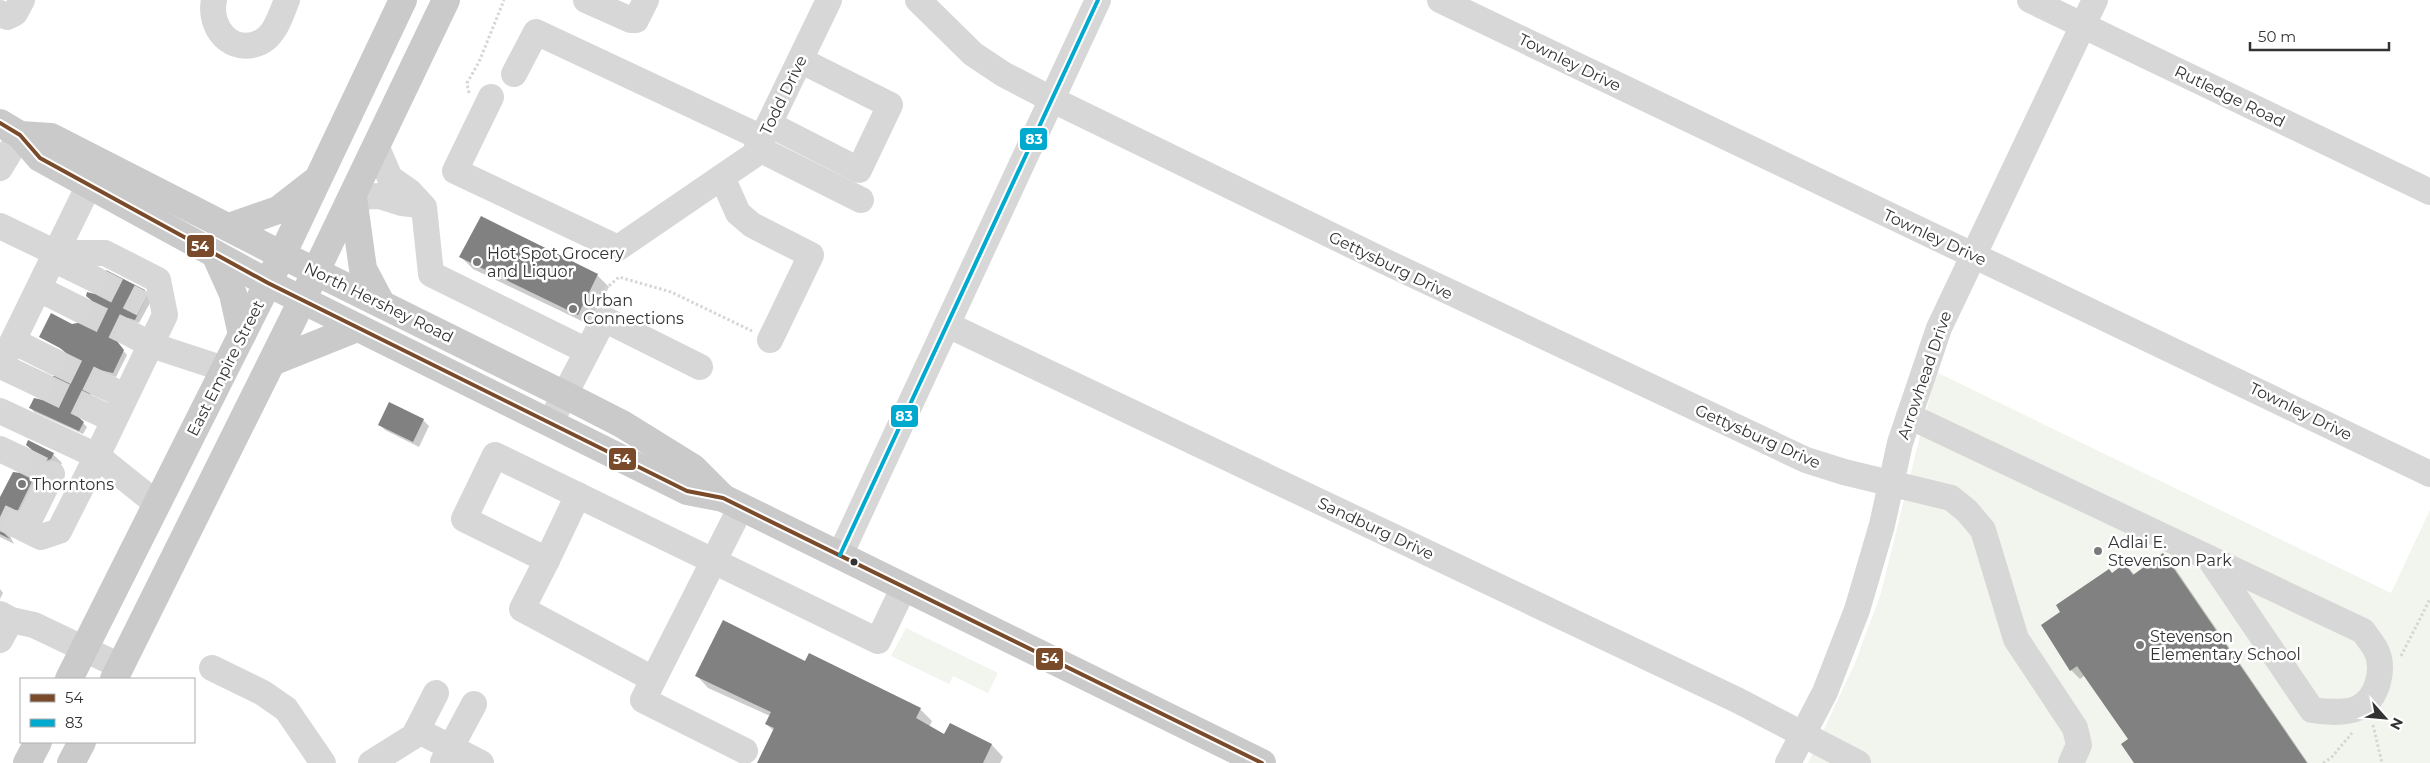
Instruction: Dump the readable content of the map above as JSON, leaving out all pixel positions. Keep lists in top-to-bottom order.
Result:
{
  "streets": {
    "main road": ["North Hershey Road", "East Empire Street"],
    "street": [
      "Townley Drive",
      "Todd Drive",
      "Rutledge Road",
      "Gettysburg Drive",
      "Arrowhead Drive",
      "Sandburg Drive"
    ]
  },
  "crossings": [
    ["Townley Drive", "Arrowhead Drive"],
    ["Rutledge Road", "Arrowhead Drive"],
    ["Gettysburg Drive", "Arrowhead Drive"],
    ["North Hershey Road", "East Empire Street"],
    ["Arrowhead Drive", "Sandburg Drive"]
  ],
  "places": [
    "Hot Spot Grocery and Liquor",
    "Urban Connections",
    "Thorntons",
    "Adlai E. Stevenson Park",
    "Stevenson Elementary School"
  ],
  "lines": ["transit line 83", "transit line 54"],
  "legend": ["54", "83"],
  "scale_bar": "50 m",
  "north": "bottom right"
}
